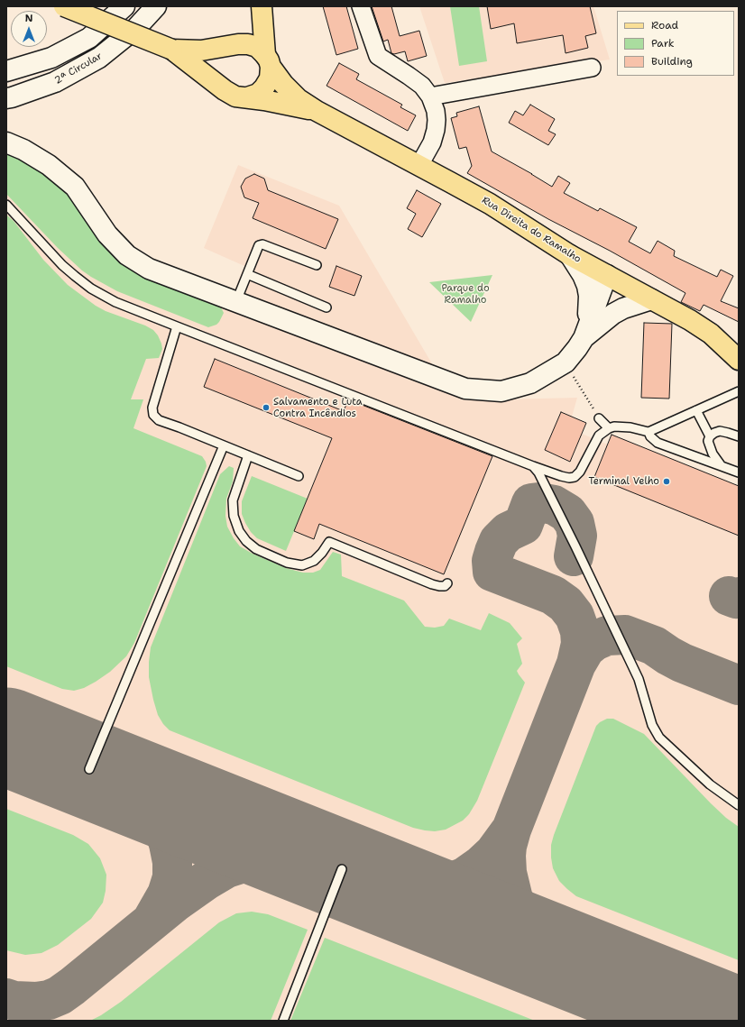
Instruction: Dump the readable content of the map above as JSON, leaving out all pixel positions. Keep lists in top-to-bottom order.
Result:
{
  "streets": {
    "main road": ["Rua Direita do Ramalho"],
    "street": ["2ª Circular"]
  },
  "parks": ["Parque do Ramalho"],
  "places": ["Salvamento e Luta Contra Incêndios", "Terminal Velho"],
  "legend": ["Road", "Park", "Building"],
  "north": "top"
}
